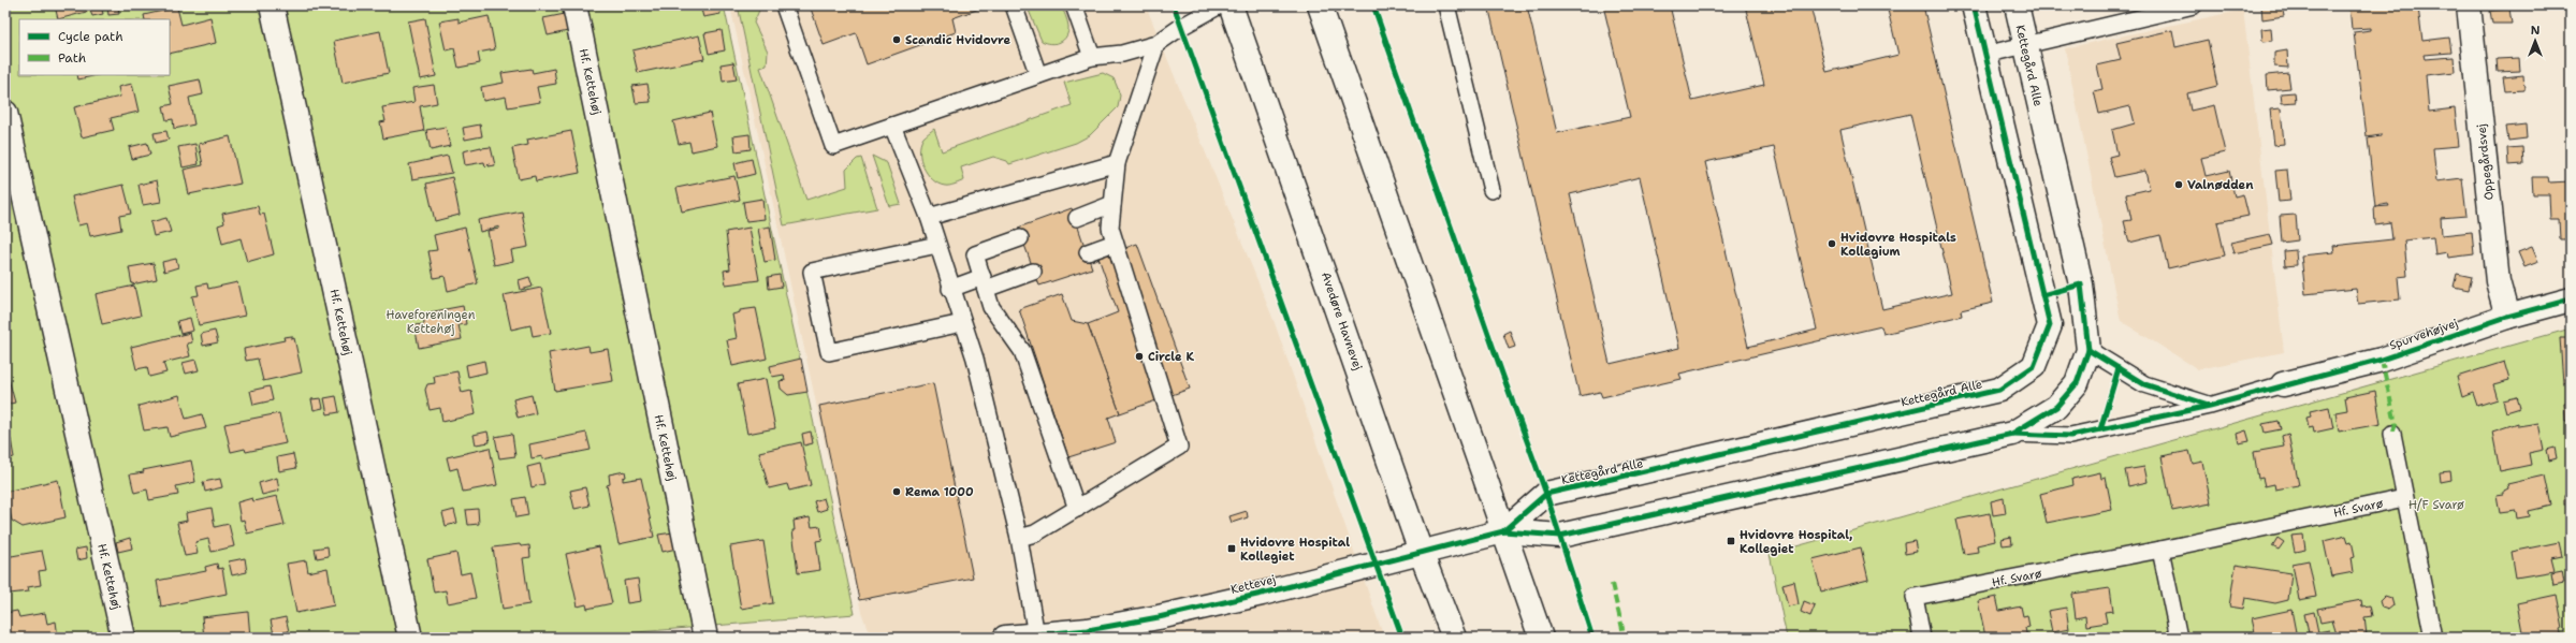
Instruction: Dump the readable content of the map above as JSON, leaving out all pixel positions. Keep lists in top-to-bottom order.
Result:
{
  "streets": {
    "street": [
      "Kettegård Alle",
      "Hf. Kettehøj",
      "Oppegårdsvej",
      "Avedøre Havnevej",
      "Spurvehøjvej",
      "Kettevej"
    ],
    "lane": ["Hf. Svarø"]
  },
  "crossings": [
    ["Kettegård Alle", "Kettevej"],
    ["Oppegårdsvej", "Spurvehøjvej"],
    ["Avedøre Havnevej", "Kettevej"]
  ],
  "parks": ["Haveforeningen Kettehøj", "H/F Svarø"],
  "places": {
    "other": [
      "Scandic Hvidovre",
      "Valnødden",
      "Hvidovre Hospitals Kollegium",
      "Circle K",
      "Rema 1000"
    ],
    "transit": ["Hvidovre Hospital, Kollegiet", "Hvidovre Hospital Kollegiet"]
  },
  "legend": ["Cycle path", "Path"],
  "north": "top"
}
